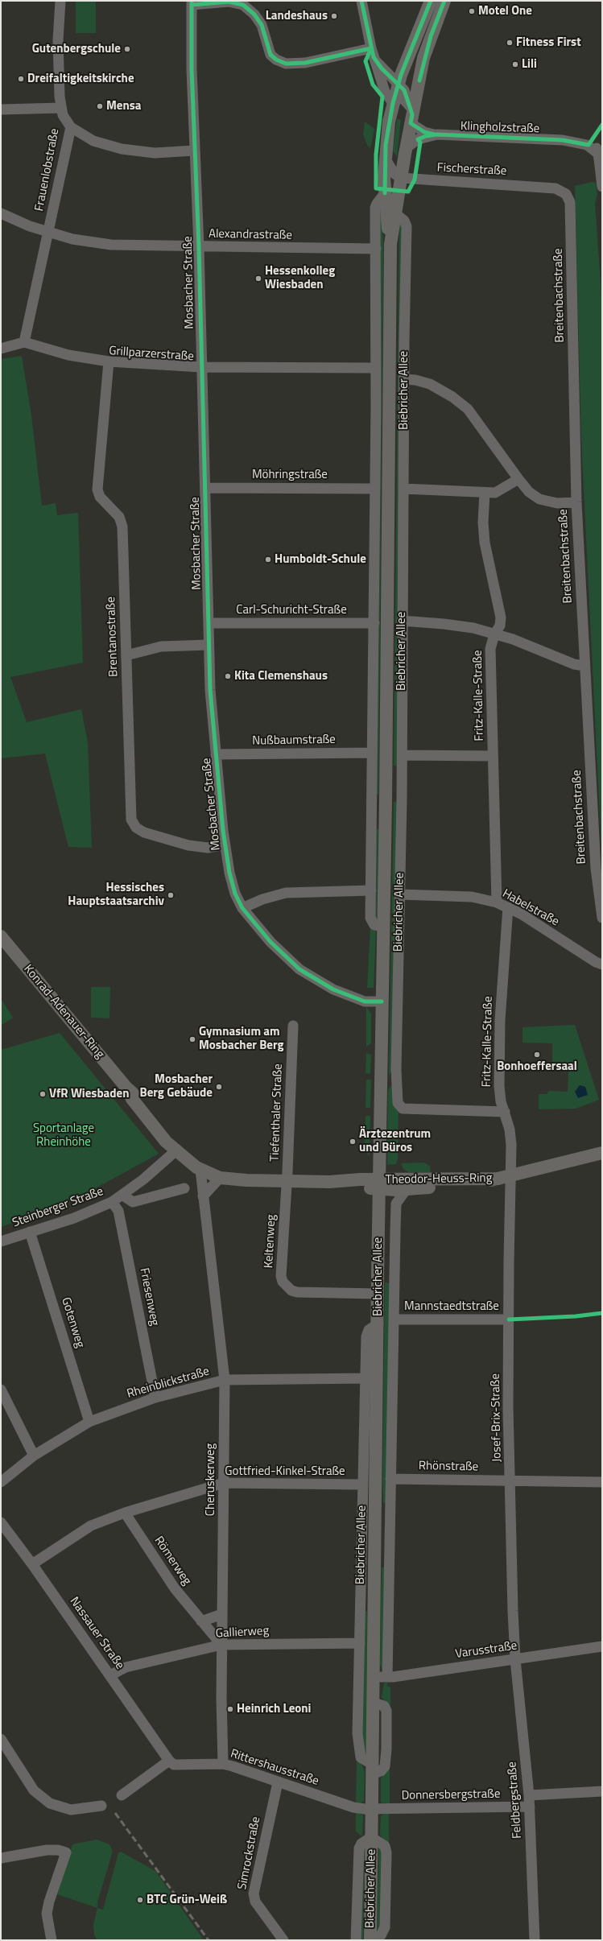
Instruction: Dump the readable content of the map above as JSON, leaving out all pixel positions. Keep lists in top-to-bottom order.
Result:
{
  "streets": {
    "main road": ["Biebricher Allee", "Konrad-Adenauer-Ring", "Theodor-Heuss-Ring"],
    "street": [
      "Klingholzstraße",
      "Frauenlobstraße",
      "Fischerstraße",
      "Alexandrastraße",
      "Mosbacher Straße",
      "Breitenbachstraße",
      "Grillparzerstraße",
      "Möhringstraße",
      "Carl-Schuricht-Straße",
      "Brentanostraße",
      "Fritz-Kalle-Straße",
      "Nußbaumstraße",
      "Habelstraße",
      "Tiefenthaler Straße",
      "Steinberger Straße",
      "Keltenweg",
      "Friesenweg",
      "Mannstaedtstraße",
      "Gotenweg",
      "Rheinblickstraße",
      "Josef-Brix-Straße",
      "Rhönstraße",
      "Gottfried-Kinkel-Straße",
      "Cheruskerweg",
      "Römerweg",
      "Gallierweg",
      "Nassauer Straße",
      "Varusstraße",
      "Rittershausstraße",
      "Donnersbergstraße",
      "Feldbergstraße",
      "Simrockstraße"
    ]
  },
  "crossings": [
    ["Klingholzstraße", "Biebricher Allee"],
    ["Frauenlobstraße", "Alexandrastraße"],
    ["Frauenlobstraße", "Grillparzerstraße"],
    ["Fischerstraße", "Breitenbachstraße"],
    ["Fischerstraße", "Biebricher Allee"],
    ["Alexandrastraße", "Mosbacher Straße"],
    ["Alexandrastraße", "Biebricher Allee"],
    ["Mosbacher Straße", "Grillparzerstraße"],
    ["Mosbacher Straße", "Biebricher Allee"],
    ["Mosbacher Straße", "Möhringstraße"],
    ["Mosbacher Straße", "Carl-Schuricht-Straße"],
    ["Mosbacher Straße", "Brentanostraße"],
    ["Mosbacher Straße", "Nußbaumstraße"],
    ["Grillparzerstraße", "Biebricher Allee"],
    ["Grillparzerstraße", "Brentanostraße"],
    ["Biebricher Allee", "Möhringstraße"],
    ["Biebricher Allee", "Carl-Schuricht-Straße"],
    ["Biebricher Allee", "Fritz-Kalle-Straße"],
    ["Biebricher Allee", "Nußbaumstraße"],
    ["Biebricher Allee", "Habelstraße"],
    ["Biebricher Allee", "Konrad-Adenauer-Ring"],
    ["Biebricher Allee", "Theodor-Heuss-Ring"],
    ["Biebricher Allee", "Keltenweg"],
    ["Biebricher Allee", "Mannstaedtstraße"],
    ["Biebricher Allee", "Rheinblickstraße"],
    ["Biebricher Allee", "Rhönstraße"],
    ["Biebricher Allee", "Gottfried-Kinkel-Straße"],
    ["Biebricher Allee", "Gallierweg"],
    ["Biebricher Allee", "Varusstraße"],
    ["Biebricher Allee", "Rittershausstraße"],
    ["Biebricher Allee", "Donnersbergstraße"],
    ["Fritz-Kalle-Straße", "Habelstraße"],
    ["Fritz-Kalle-Straße", "Theodor-Heuss-Ring"],
    ["Fritz-Kalle-Straße", "Josef-Brix-Straße"],
    ["Konrad-Adenauer-Ring", "Tiefenthaler Straße"],
    ["Konrad-Adenauer-Ring", "Theodor-Heuss-Ring"],
    ["Konrad-Adenauer-Ring", "Steinberger Straße"],
    ["Konrad-Adenauer-Ring", "Keltenweg"],
    ["Konrad-Adenauer-Ring", "Cheruskerweg"],
    ["Tiefenthaler Straße", "Keltenweg"],
    ["Theodor-Heuss-Ring", "Josef-Brix-Straße"],
    ["Steinberger Straße", "Friesenweg"],
    ["Steinberger Straße", "Gotenweg"],
    ["Friesenweg", "Rheinblickstraße"],
    ["Mannstaedtstraße", "Josef-Brix-Straße"],
    ["Gotenweg", "Rheinblickstraße"],
    ["Rheinblickstraße", "Cheruskerweg"],
    ["Josef-Brix-Straße", "Rhönstraße"],
    ["Josef-Brix-Straße", "Varusstraße"],
    ["Josef-Brix-Straße", "Feldbergstraße"],
    ["Gottfried-Kinkel-Straße", "Cheruskerweg"],
    ["Gottfried-Kinkel-Straße", "Römerweg"],
    ["Gottfried-Kinkel-Straße", "Nassauer Straße"],
    ["Cheruskerweg", "Römerweg"],
    ["Cheruskerweg", "Gallierweg"],
    ["Cheruskerweg", "Rittershausstraße"],
    ["Römerweg", "Gallierweg"],
    ["Gallierweg", "Nassauer Straße"],
    ["Nassauer Straße", "Rittershausstraße"],
    ["Varusstraße", "Feldbergstraße"],
    ["Rittershausstraße", "Donnersbergstraße"],
    ["Rittershausstraße", "Simrockstraße"],
    ["Donnersbergstraße", "Feldbergstraße"]
  ],
  "parks": ["Sportanlage Rheinhöhe"],
  "places": [
    "Motel One",
    "Landeshaus",
    "Fitness First",
    "Gutenbergschule",
    "Lili",
    "Dreifaltigkeitskirche",
    "Mensa",
    "Hessenkolleg Wiesbaden",
    "Humboldt-Schule",
    "Kita Clemenshaus",
    "Hessisches Hauptstaatsarchiv",
    "Gymnasium am Mosbacher Berg",
    "Bonhoeffersaal",
    "Mosbacher Berg Gebäude",
    "VfR Wiesbaden",
    "Ärztezentrum und Büros",
    "Heinrich Leoni",
    "BTC Grün-Weiß"
  ]
}
